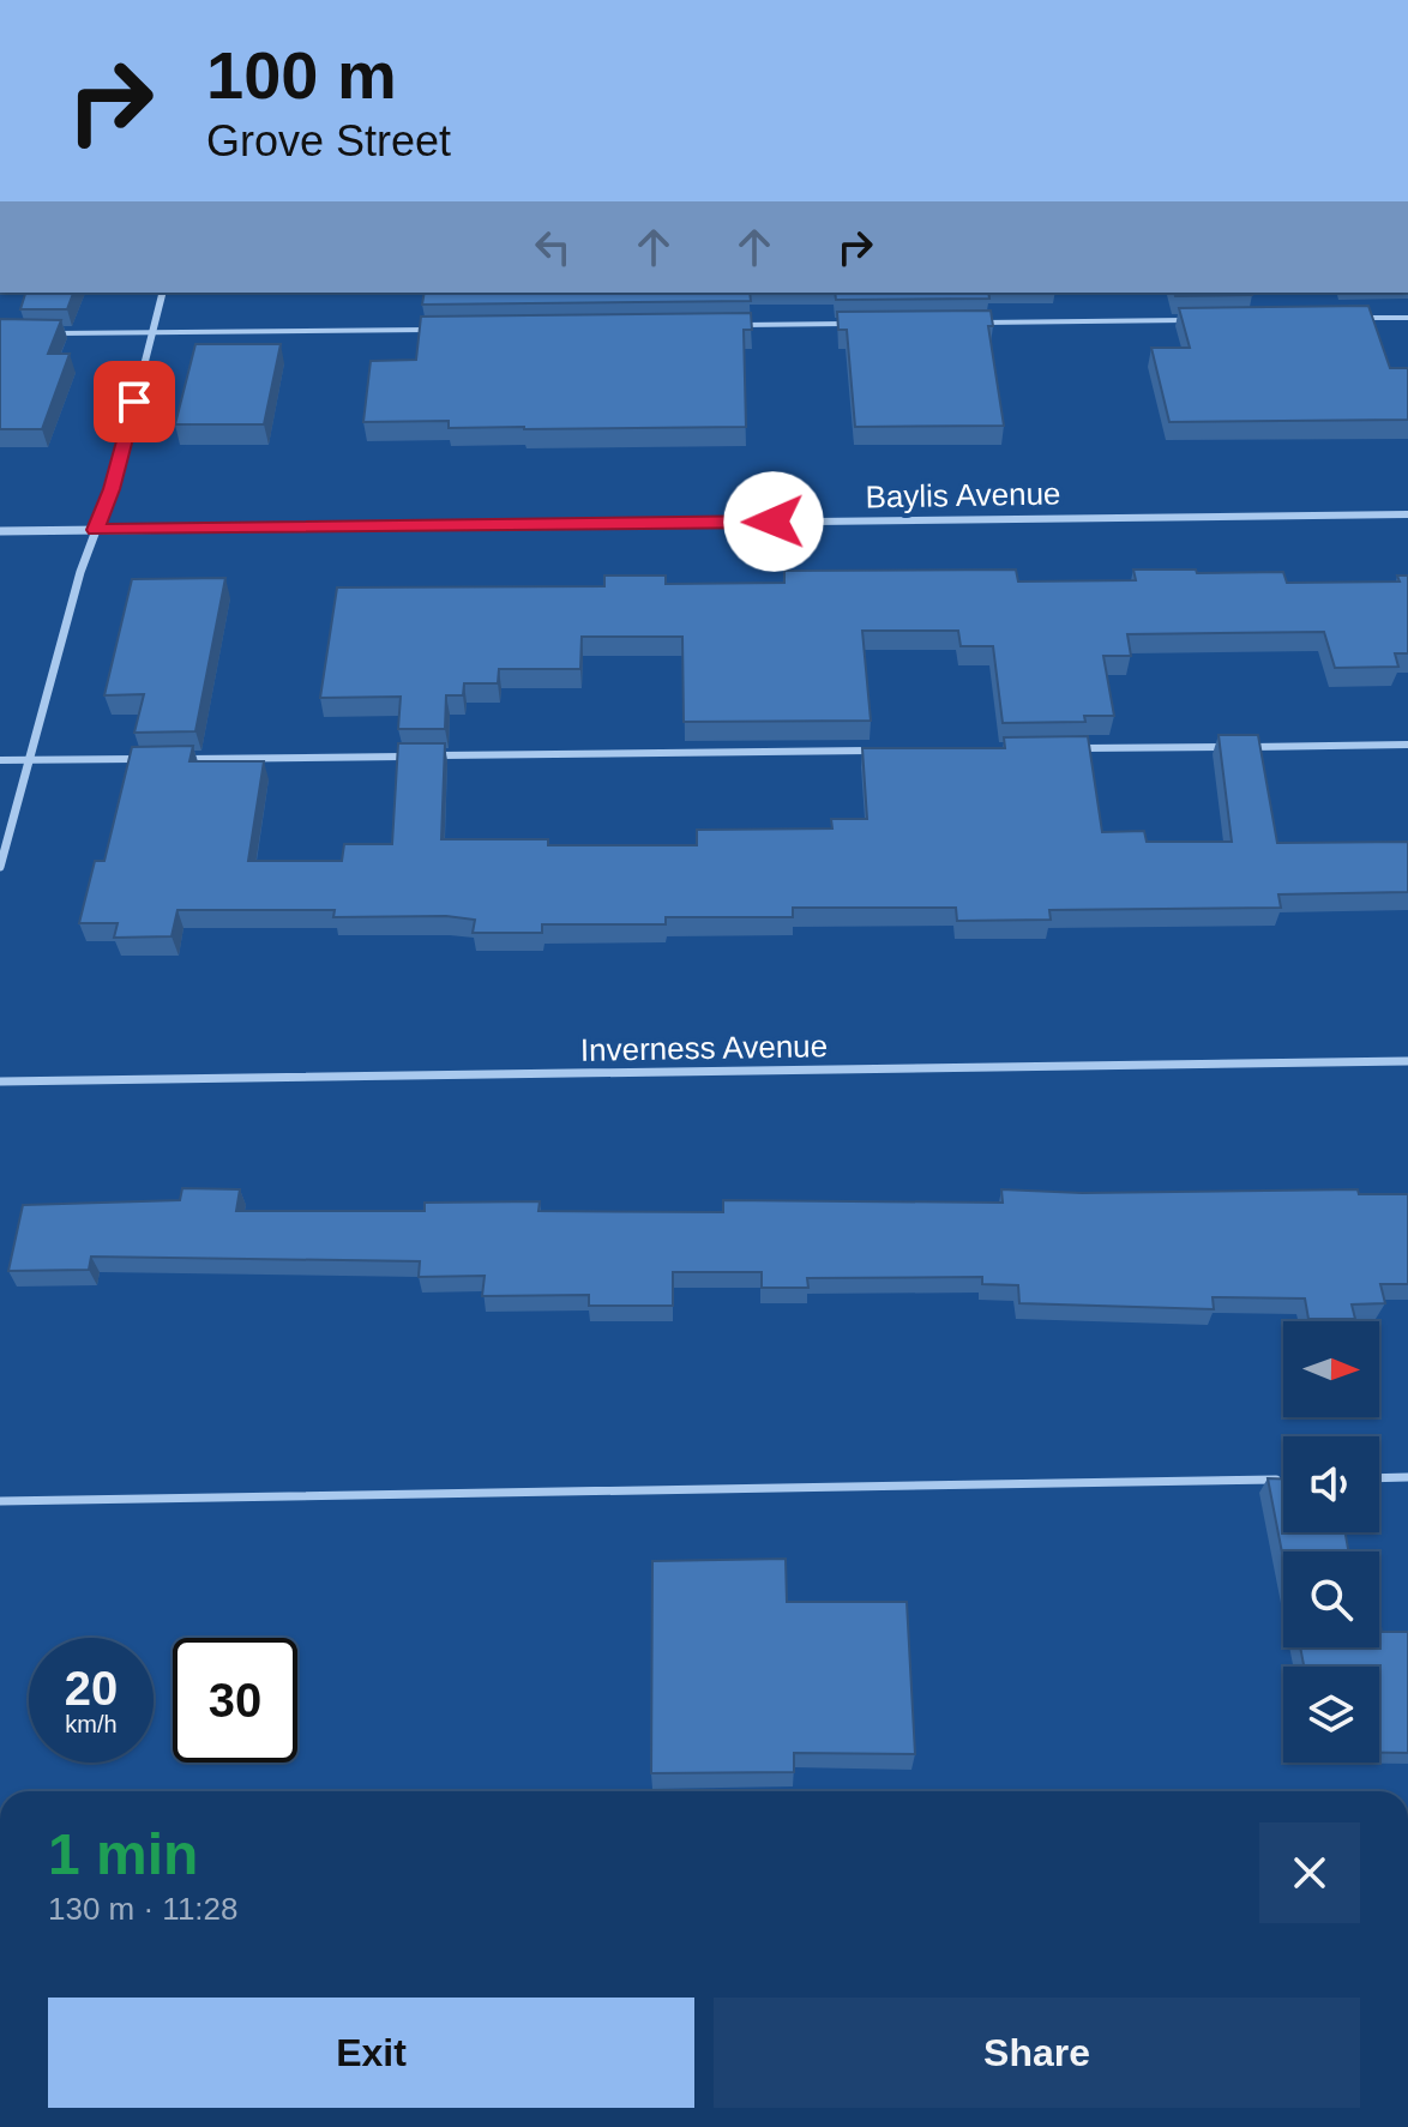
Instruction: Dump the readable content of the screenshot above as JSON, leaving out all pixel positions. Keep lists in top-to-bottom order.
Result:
{
  "streets": {
    "street": ["Baylis Avenue", "Inverness Avenue"]
  },
  "north": "right",
  "page": {
    "turn": ["100 m", "Grove Street"],
    "speed": "20 km/h",
    "limit": "30",
    "heading": ["1 min", "130 m · 11:28"],
    "buttons": ["Exit", "Share"]
  }
}
